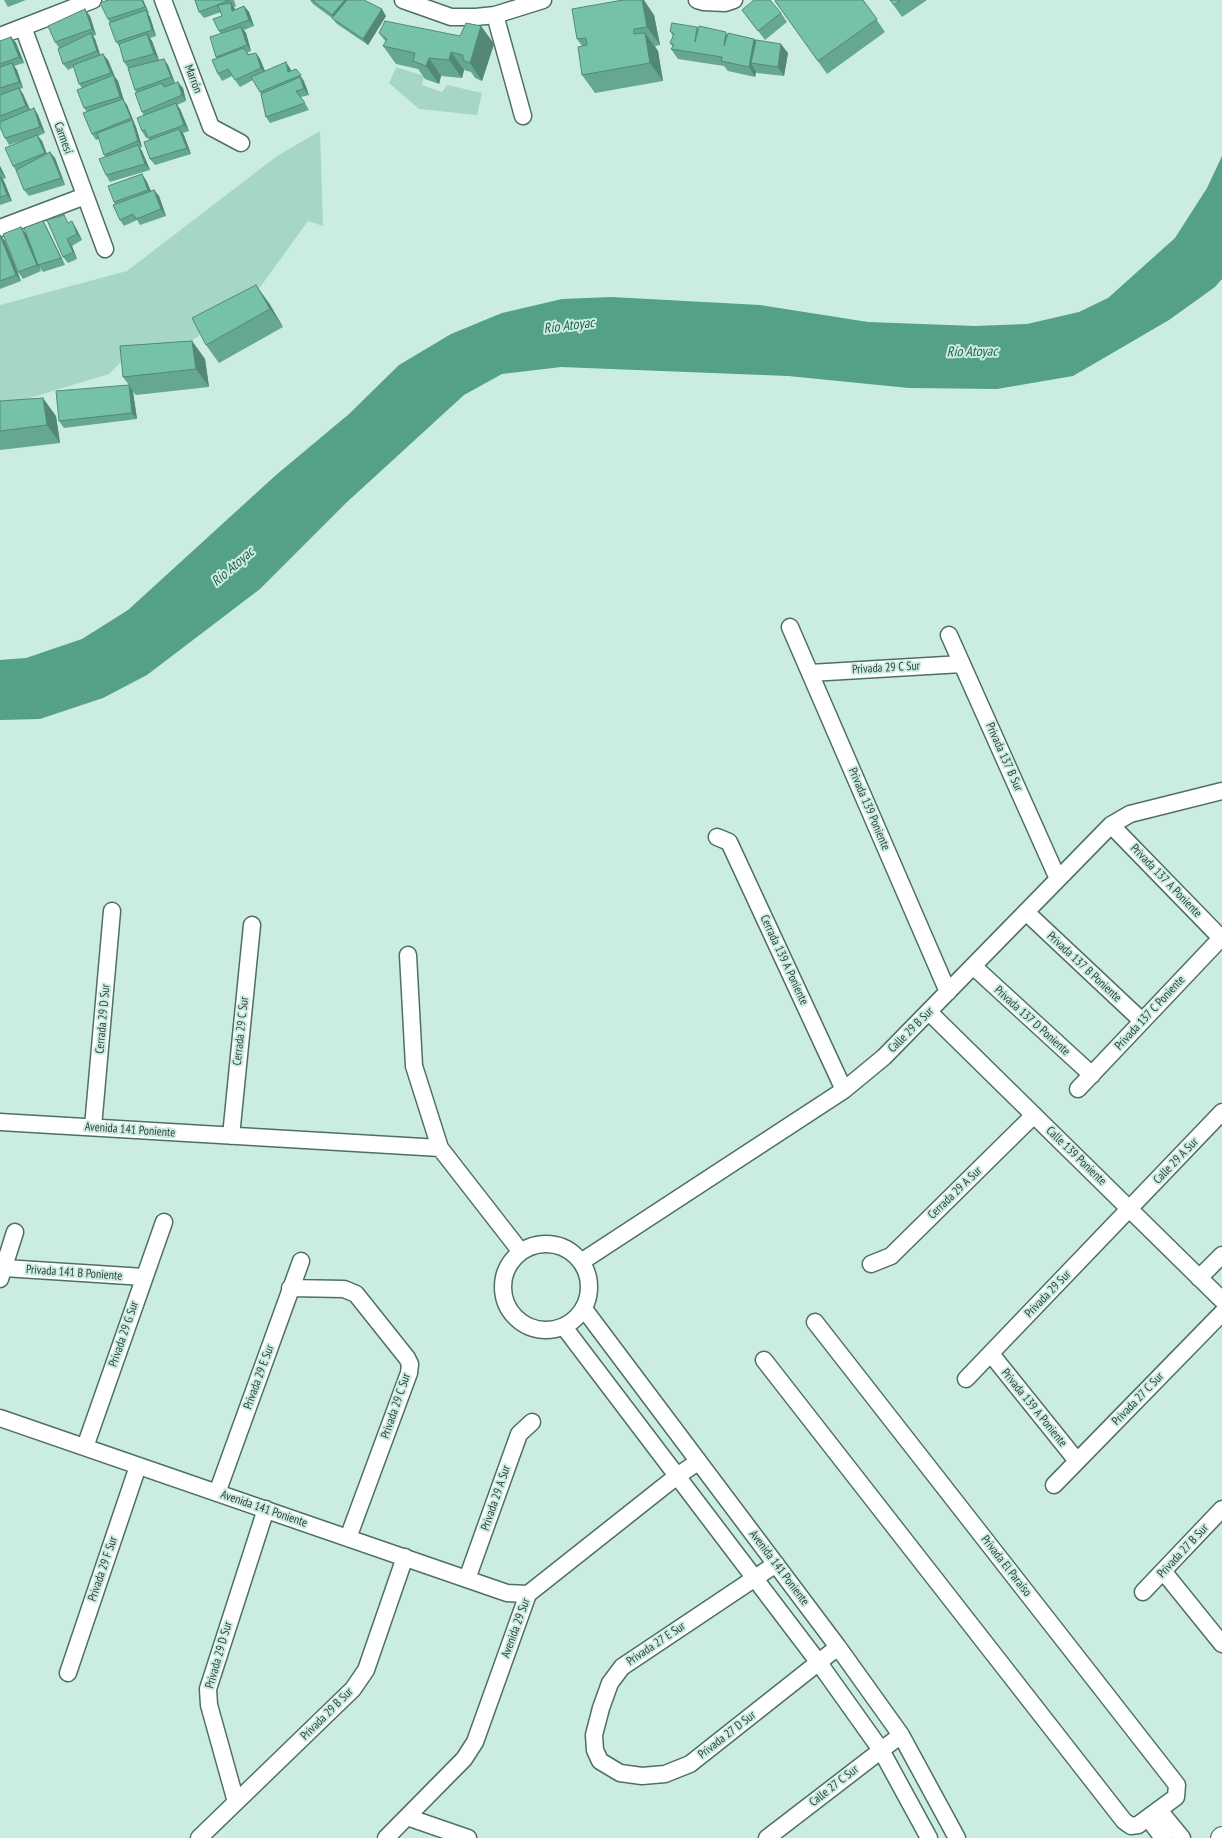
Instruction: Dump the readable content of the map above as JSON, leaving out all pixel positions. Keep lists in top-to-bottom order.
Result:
{
  "streets": {
    "street": [
      "Marrón",
      "Carmesí",
      "Privada 29 C Sur",
      "Privada 137 B Sur",
      "Privada 139 Poniente",
      "Privada 137 A Poniente",
      "Cerrada 139 A Poniente",
      "Privada 137 B Poniente",
      "Privada 137 C Poniente",
      "Cerrada 29 D Sur",
      "Privada 137 D Poniente",
      "Calle 29 B Sur",
      "Cerrada 29 C Sur",
      "Avenida 141 Poniente",
      "Calle 139 Poniente",
      "Calle 29 A Sur",
      "Cerrada 29 A Sur",
      "Privada 141 B Poniente",
      "Privada 29 Sur",
      "Privada 29 G Sur",
      "Privada 29 E Sur",
      "Privada 27 C Sur",
      "Privada 139 A Poniente",
      "Privada 29 A Sur",
      "Privada 27 B Sur",
      "Privada El Paraíso",
      "Privada 29 F Sur",
      "Avenida 29 Sur",
      "Privada 27 E Sur",
      "Privada 29 D Sur",
      "Privada 29 B Sur",
      "Privada 27 D Sur",
      "Calle 27 C Sur"
    ]
  },
  "crossings": [
    ["Privada 29 C Sur", "Privada 137 B Sur"],
    ["Privada 29 C Sur", "Privada 139 Poniente"],
    ["Privada 29 C Sur", "Avenida 141 Poniente"],
    ["Privada 29 C Sur", "Privada 29 E Sur"],
    ["Privada 137 B Sur", "Calle 29 B Sur"],
    ["Privada 139 Poniente", "Calle 29 B Sur"],
    ["Privada 137 A Poniente", "Privada 137 C Poniente"],
    ["Privada 137 A Poniente", "Calle 29 B Sur"],
    ["Cerrada 139 A Poniente", "Calle 29 B Sur"],
    ["Privada 137 B Poniente", "Privada 137 C Poniente"],
    ["Privada 137 B Poniente", "Calle 29 B Sur"],
    ["Privada 137 C Poniente", "Privada 137 D Poniente"],
    ["Cerrada 29 D Sur", "Avenida 141 Poniente"],
    ["Privada 137 D Poniente", "Calle 29 B Sur"],
    ["Calle 29 B Sur", "Avenida 141 Poniente"],
    ["Calle 29 B Sur", "Calle 139 Poniente"],
    ["Cerrada 29 C Sur", "Avenida 141 Poniente"],
    ["Avenida 141 Poniente", "Privada 29 G Sur"],
    ["Avenida 141 Poniente", "Privada 29 E Sur"],
    ["Avenida 141 Poniente", "Privada 29 A Sur"],
    ["Avenida 141 Poniente", "Privada 29 F Sur"],
    ["Avenida 141 Poniente", "Avenida 29 Sur"],
    ["Avenida 141 Poniente", "Privada 27 E Sur"],
    ["Avenida 141 Poniente", "Privada 29 D Sur"],
    ["Avenida 141 Poniente", "Privada 29 B Sur"],
    ["Avenida 141 Poniente", "Privada 27 D Sur"],
    ["Avenida 141 Poniente", "Calle 27 C Sur"],
    ["Calle 139 Poniente", "Calle 29 A Sur"],
    ["Calle 139 Poniente", "Cerrada 29 A Sur"],
    ["Calle 139 Poniente", "Privada 29 Sur"],
    ["Calle 29 A Sur", "Privada 29 Sur"],
    ["Privada 141 B Poniente", "Privada 29 G Sur"],
    ["Privada 29 Sur", "Privada 139 A Poniente"],
    ["Privada 27 C Sur", "Privada 139 A Poniente"],
    ["Privada 27 E Sur", "Privada 27 D Sur"],
    ["Privada 29 D Sur", "Privada 29 B Sur"]
  ],
  "water": ["Río Atoyac"]
}
